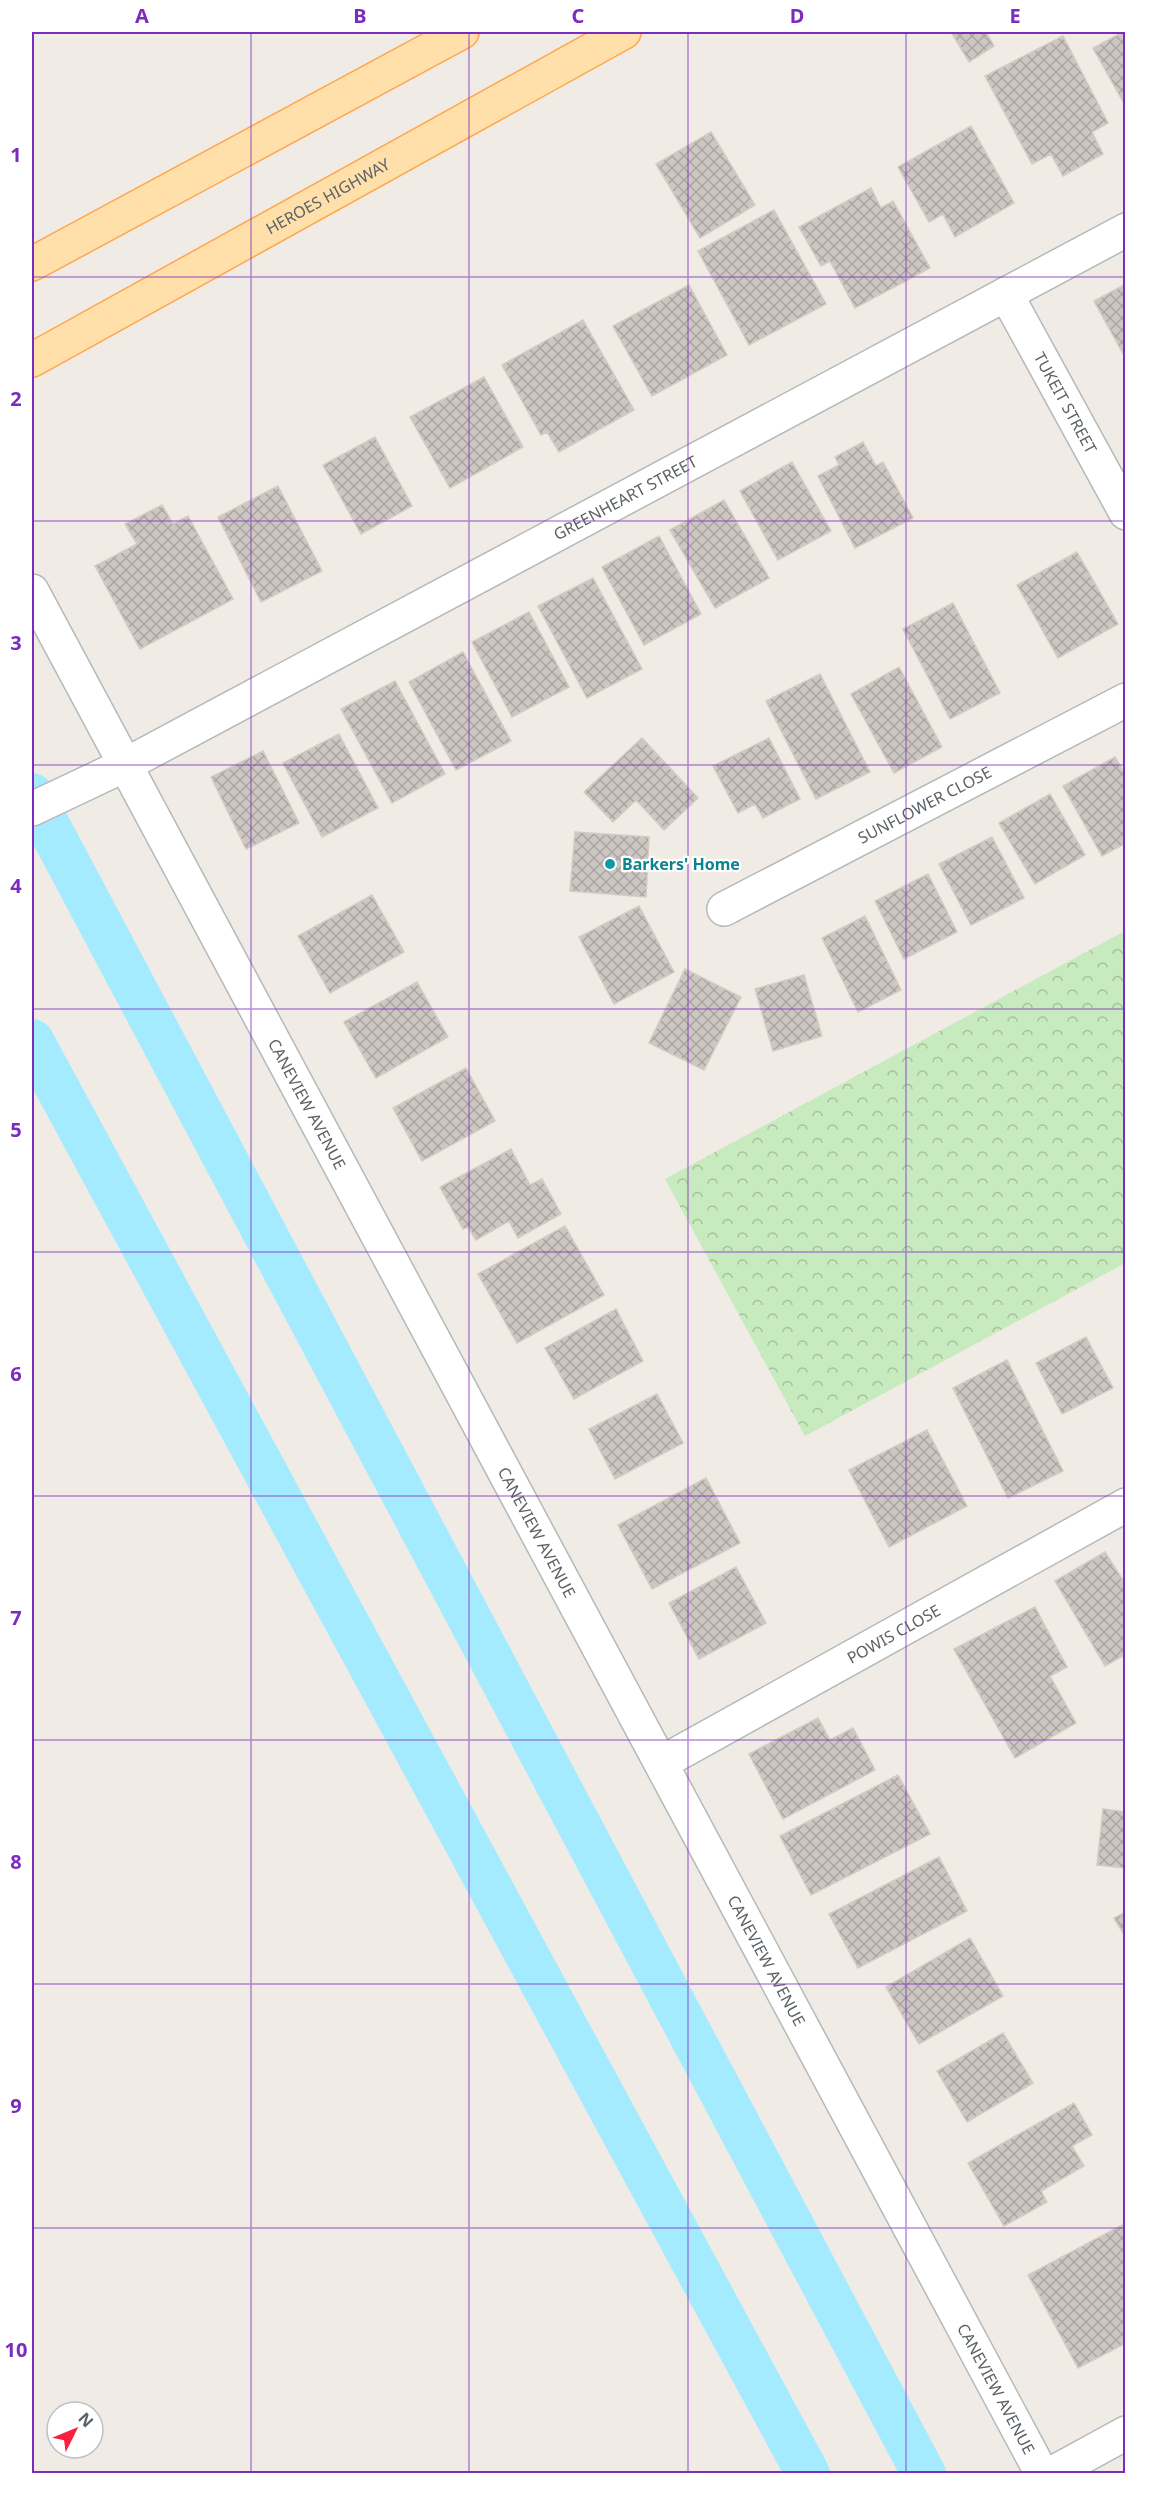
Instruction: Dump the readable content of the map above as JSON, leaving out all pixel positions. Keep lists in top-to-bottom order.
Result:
{
  "streets": {
    "main road": ["HEROES HIGHWAY"],
    "street": [
      "TUKEIT STREET",
      "GREENHEART STREET",
      "SUNFLOWER CLOSE",
      "CANEVIEW AVENUE",
      "POWIS CLOSE"
    ]
  },
  "crossings": [
    ["TUKEIT STREET", "GREENHEART STREET"],
    ["GREENHEART STREET", "CANEVIEW AVENUE"],
    ["CANEVIEW AVENUE", "POWIS CLOSE"]
  ],
  "places": ["Barkers' Home"],
  "north": "top right",
  "grid": {
    "columns": [
      "A",
      "B",
      "C",
      "D",
      "E"
    ],
    "rows": [
      "1",
      "2",
      "3",
      "4",
      "5",
      "6",
      "7",
      "8",
      "9",
      "10"
    ]
  }
}
